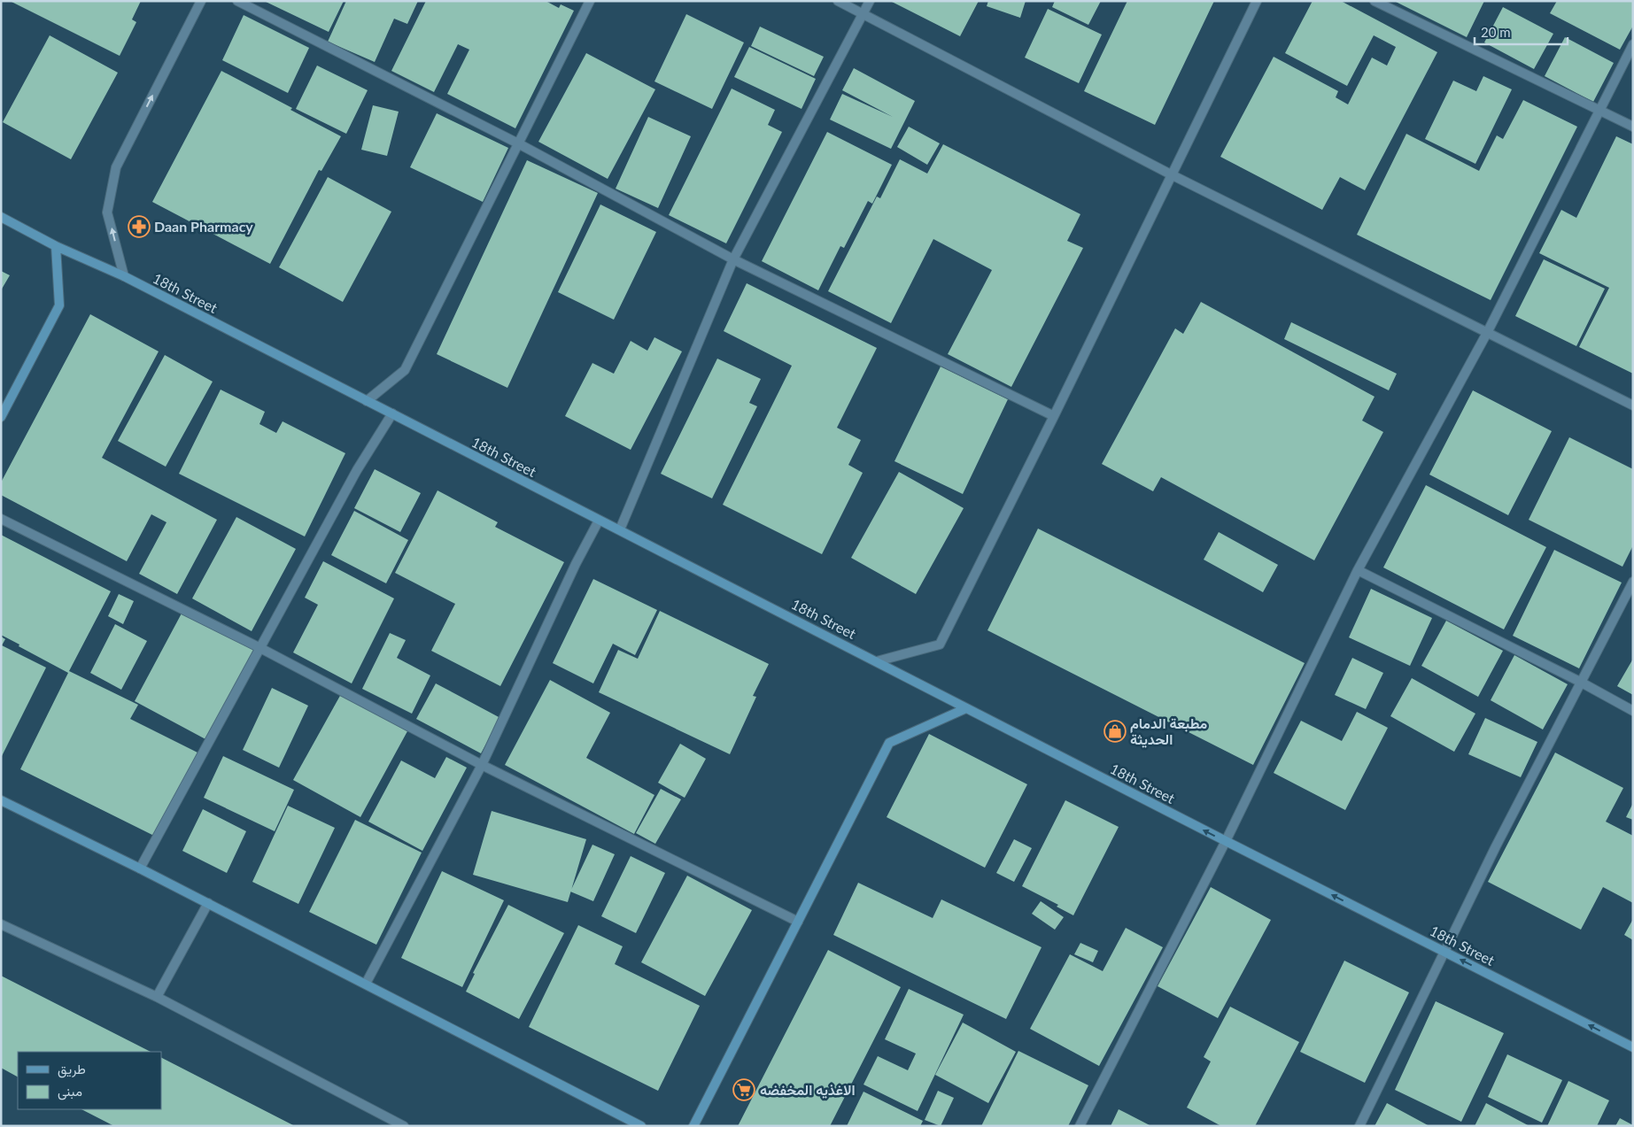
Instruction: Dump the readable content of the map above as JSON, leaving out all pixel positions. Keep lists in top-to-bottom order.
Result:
{
  "streets": {
    "street": ["18th Street"]
  },
  "one_way": ["18th Street"],
  "places": {
    "pharmacy": ["Daan Pharmacy"],
    "shop": ["مطبعة الدمام الحديثة"],
    "supermarket": ["الاغذيه المخفضه"]
  },
  "legend": ["طريق", "مبنى"],
  "scale_bar": "20 m"
}
